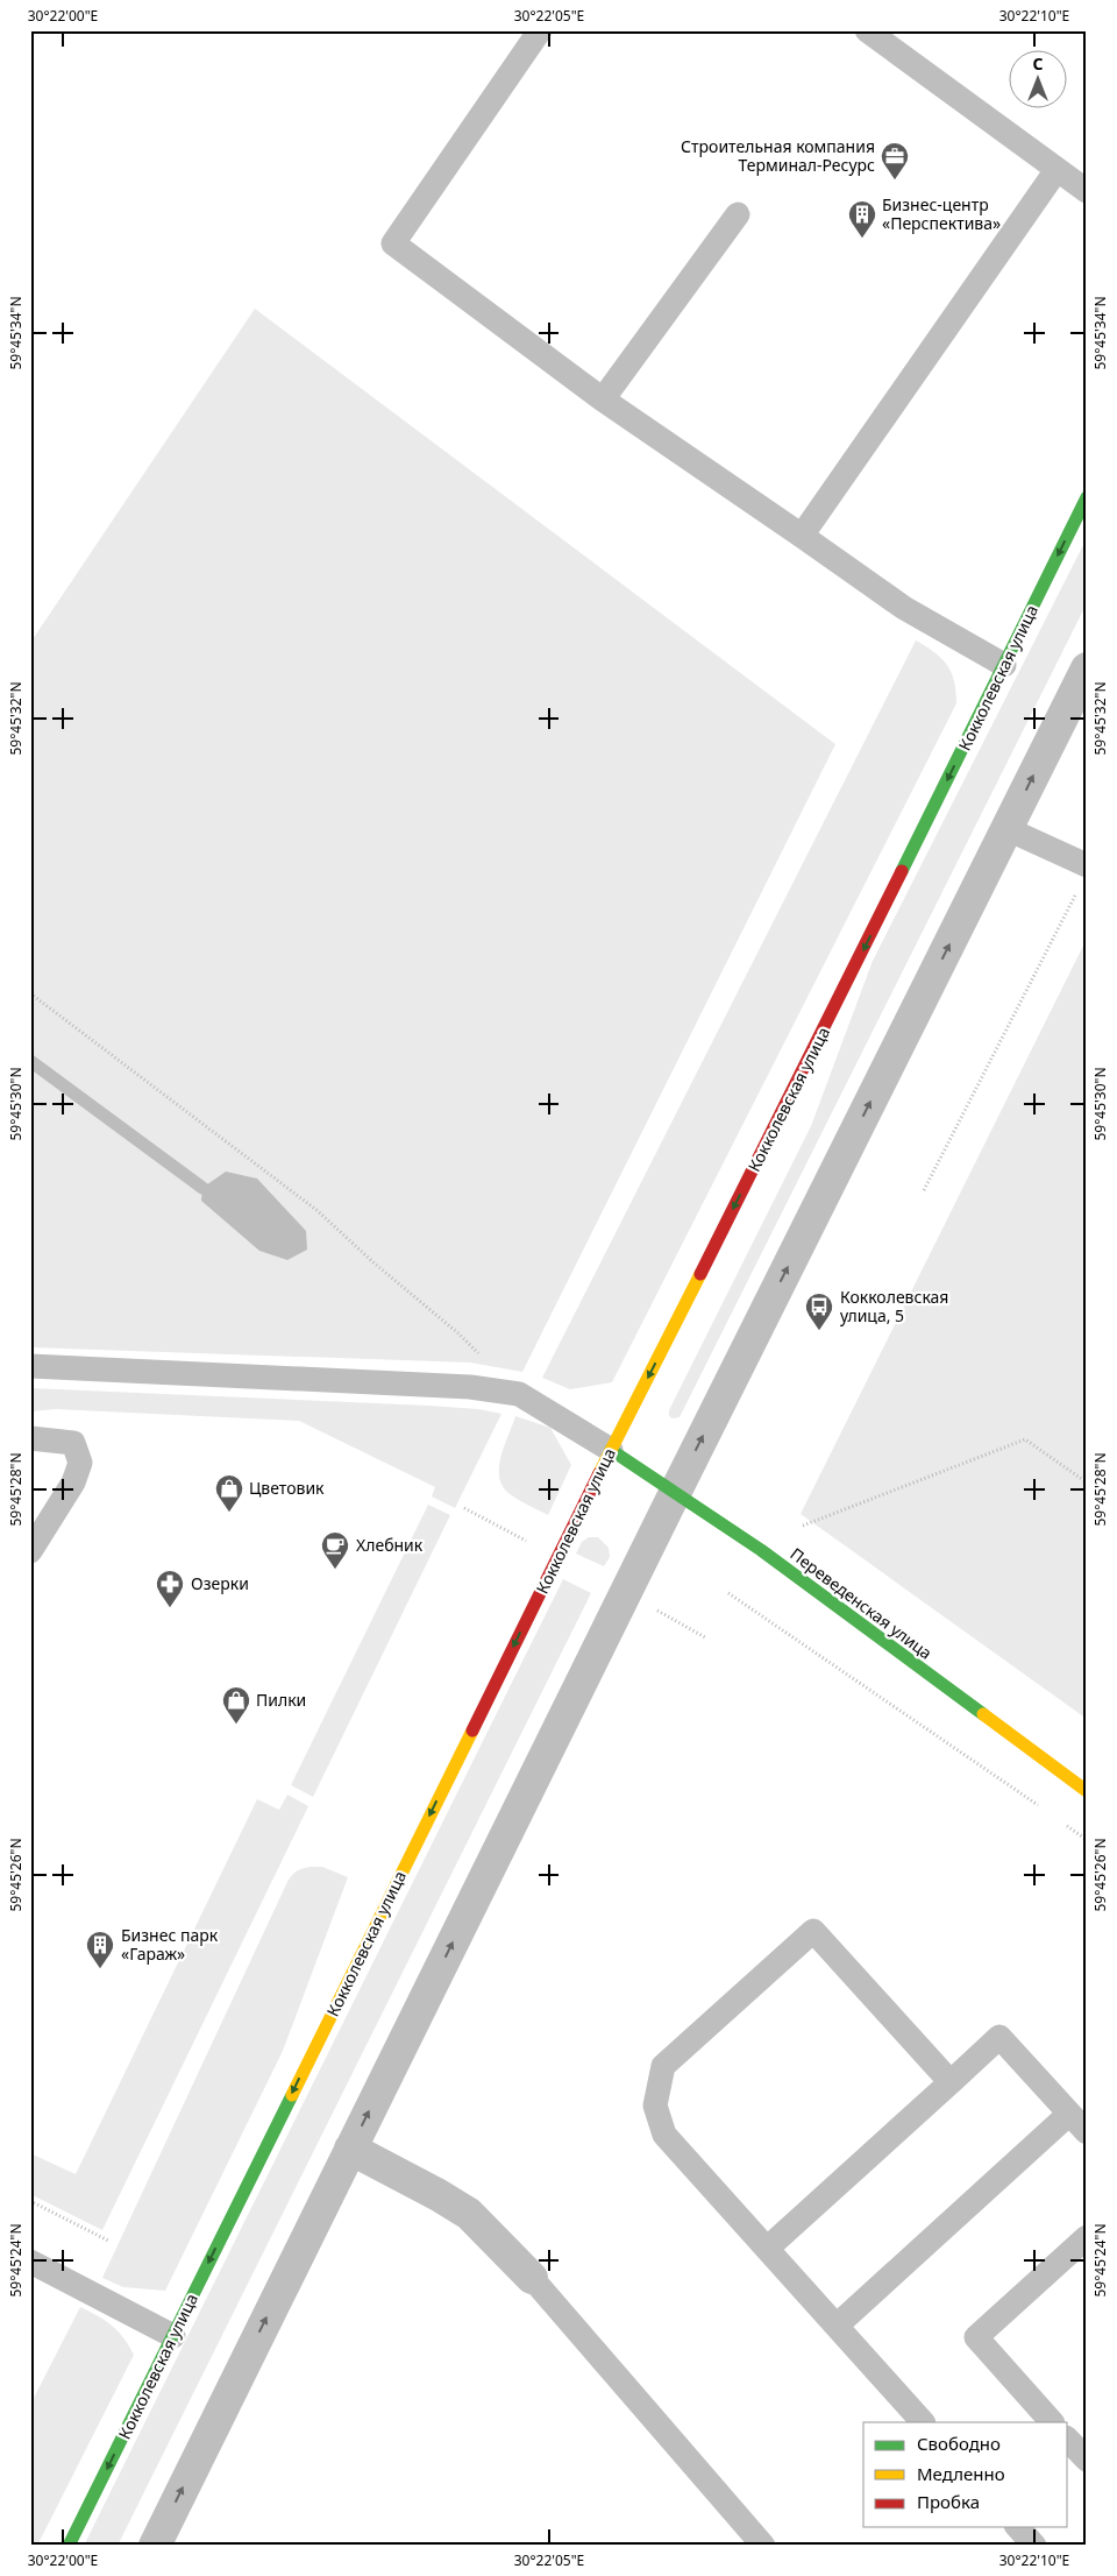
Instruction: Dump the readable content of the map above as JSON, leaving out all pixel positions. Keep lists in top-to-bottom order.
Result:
{
  "streets": {
    "street": ["Кокколевская улица", "Переведенская улица"]
  },
  "crossings": [
    ["Кокколевская улица", "Переведенская улица"]
  ],
  "places": {
    "office": ["Строительная компания Терминал-Ресурс"],
    "building": ["Бизнес-центр «Перспектива»", "Бизнес парк «Гараж»"],
    "bus stop": ["Кокколевская улица, 5"],
    "shop": ["Цветовик", "Пилки"],
    "cafe": ["Хлебник"],
    "pharmacy": ["Озерки"]
  },
  "legend": ["Свободно", "Медленно", "Пробка"],
  "north": "top",
  "coordinates": [
    "30°22'00\"E",
    "30°22'05\"E",
    "30°22'10\"E",
    "59°45'34\"N",
    "59°45'32\"N",
    "59°45'30\"N",
    "59°45'28\"N",
    "59°45'26\"N",
    "59°45'24\"N"
  ]
}
